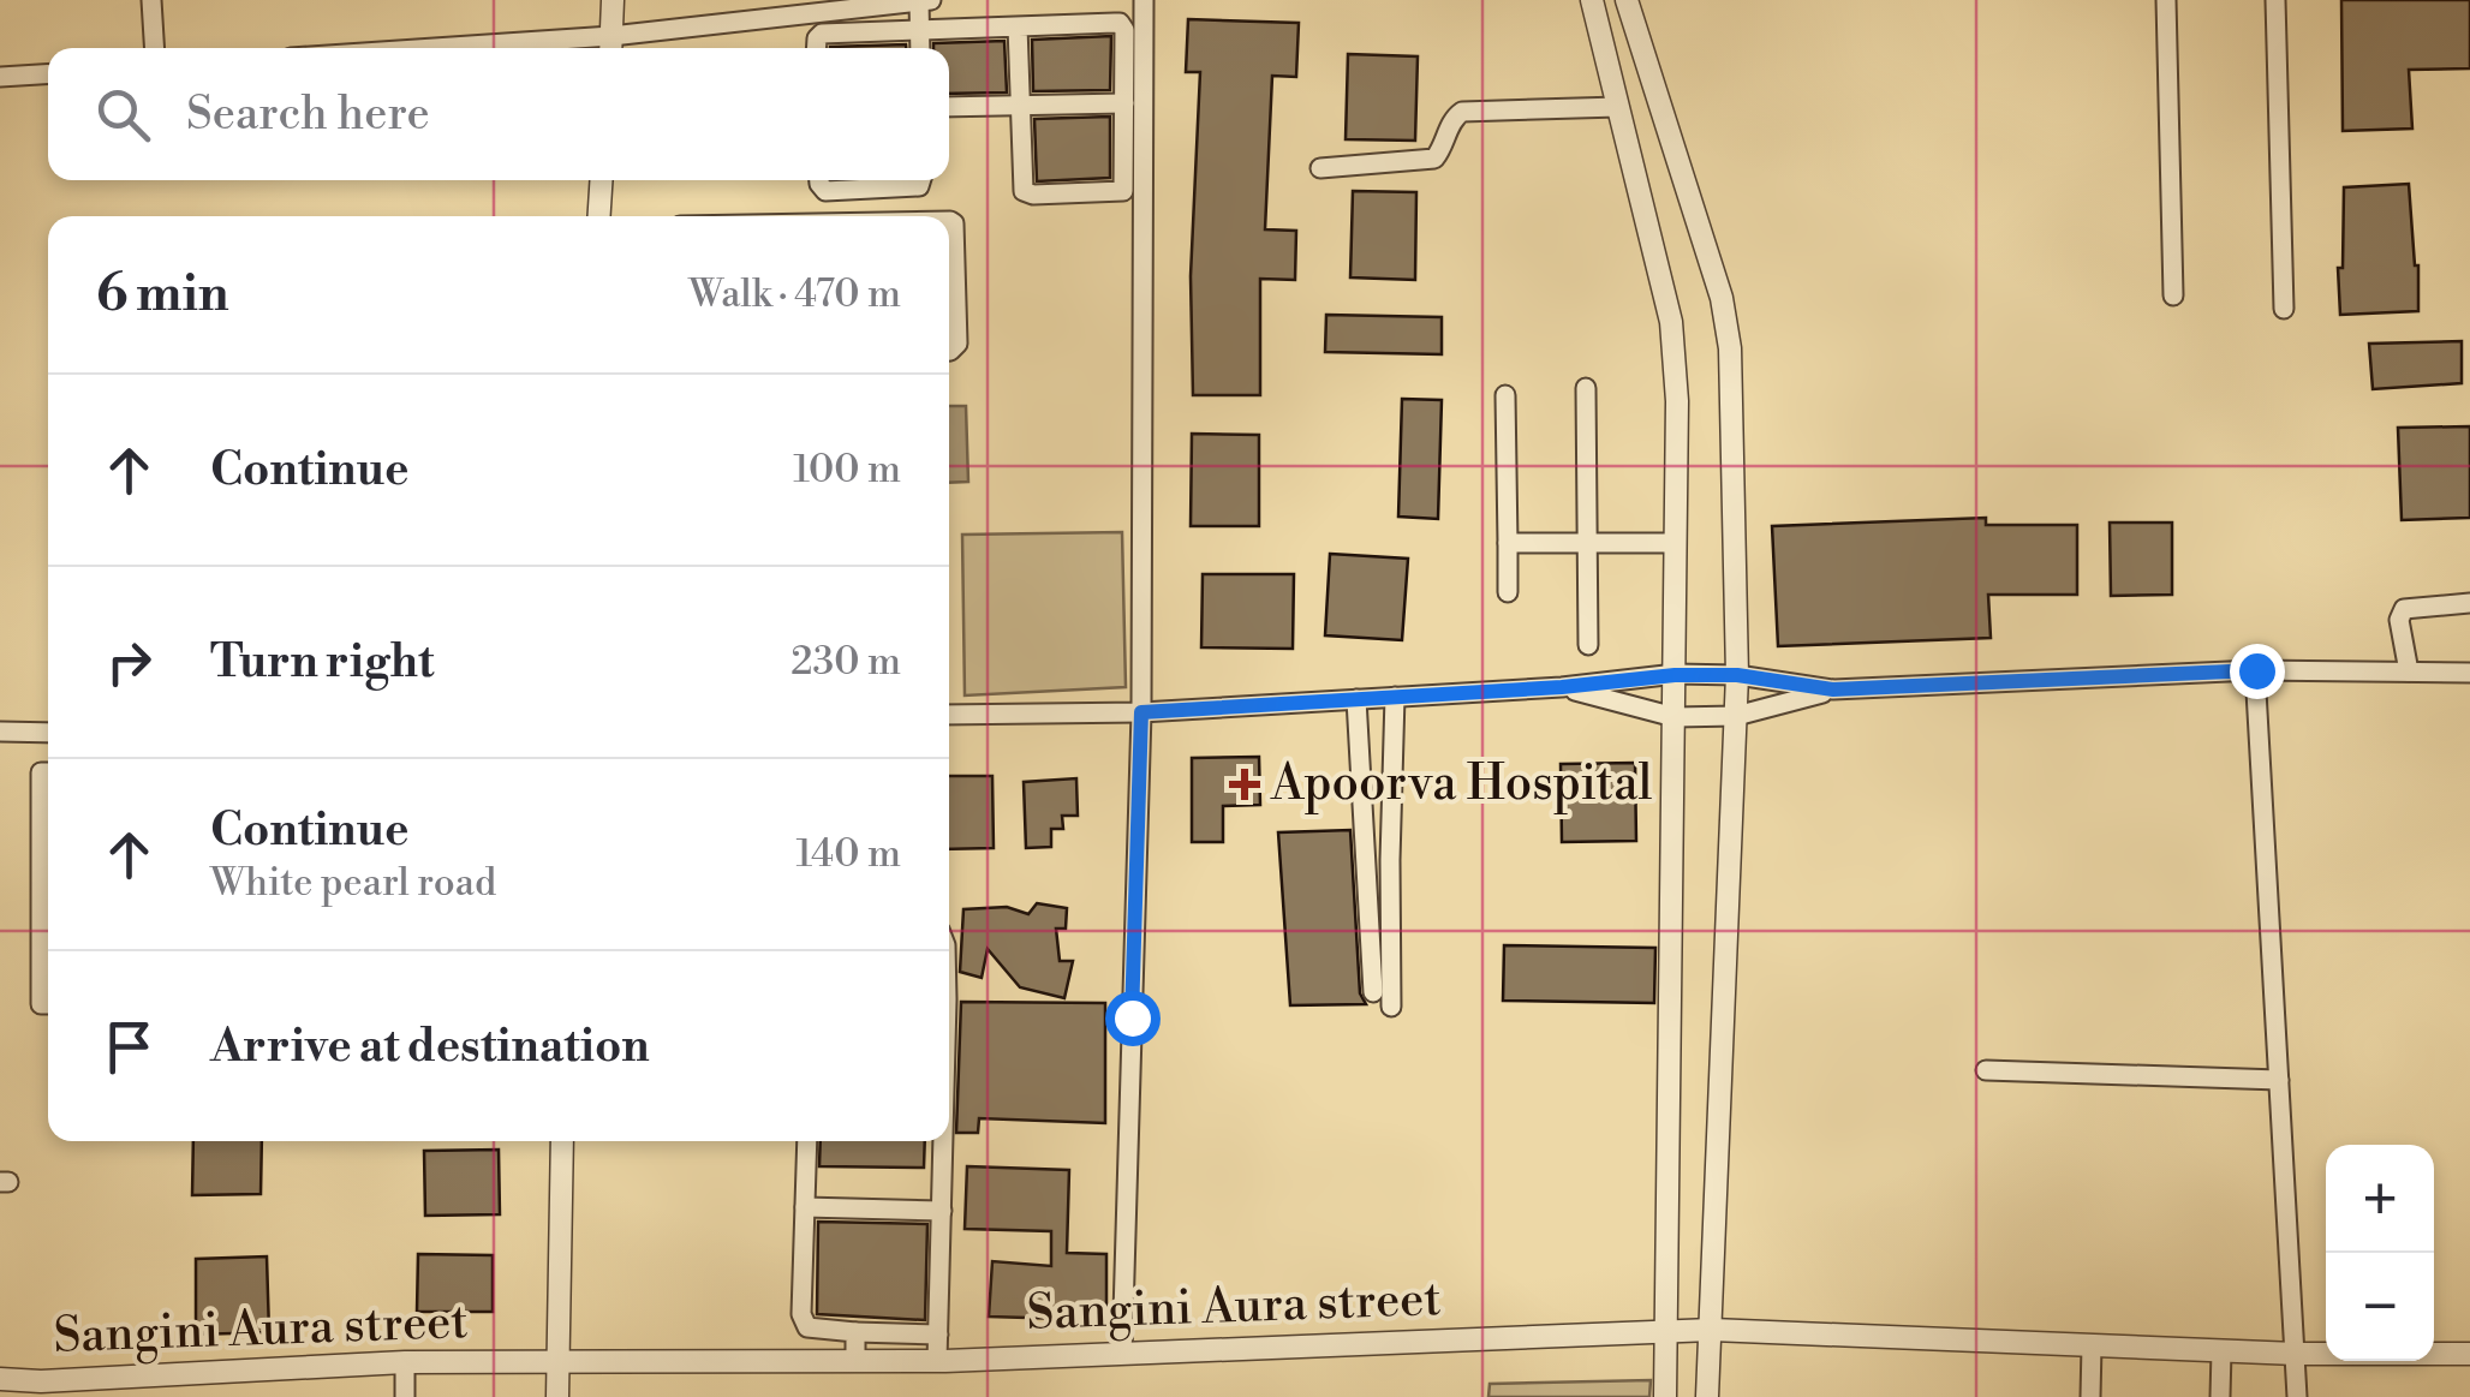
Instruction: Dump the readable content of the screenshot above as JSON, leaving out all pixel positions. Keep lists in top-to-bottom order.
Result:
{
  "streets": {
    "street": ["Sangini Aura street"]
  },
  "places": {
    "health": ["Apoorva Hospital"]
  },
  "page": {
    "search": "Search here",
    "heading": ["6 min", "Walk · 470 m"],
    "list": [
      ["Continue", "100 m"],
      ["Turn right", "230 m"],
      ["Continue", "White pearl road", "140 m"],
      "Arrive at destination"
    ],
    "map_buttons": ["+", "−"]
  }
}
